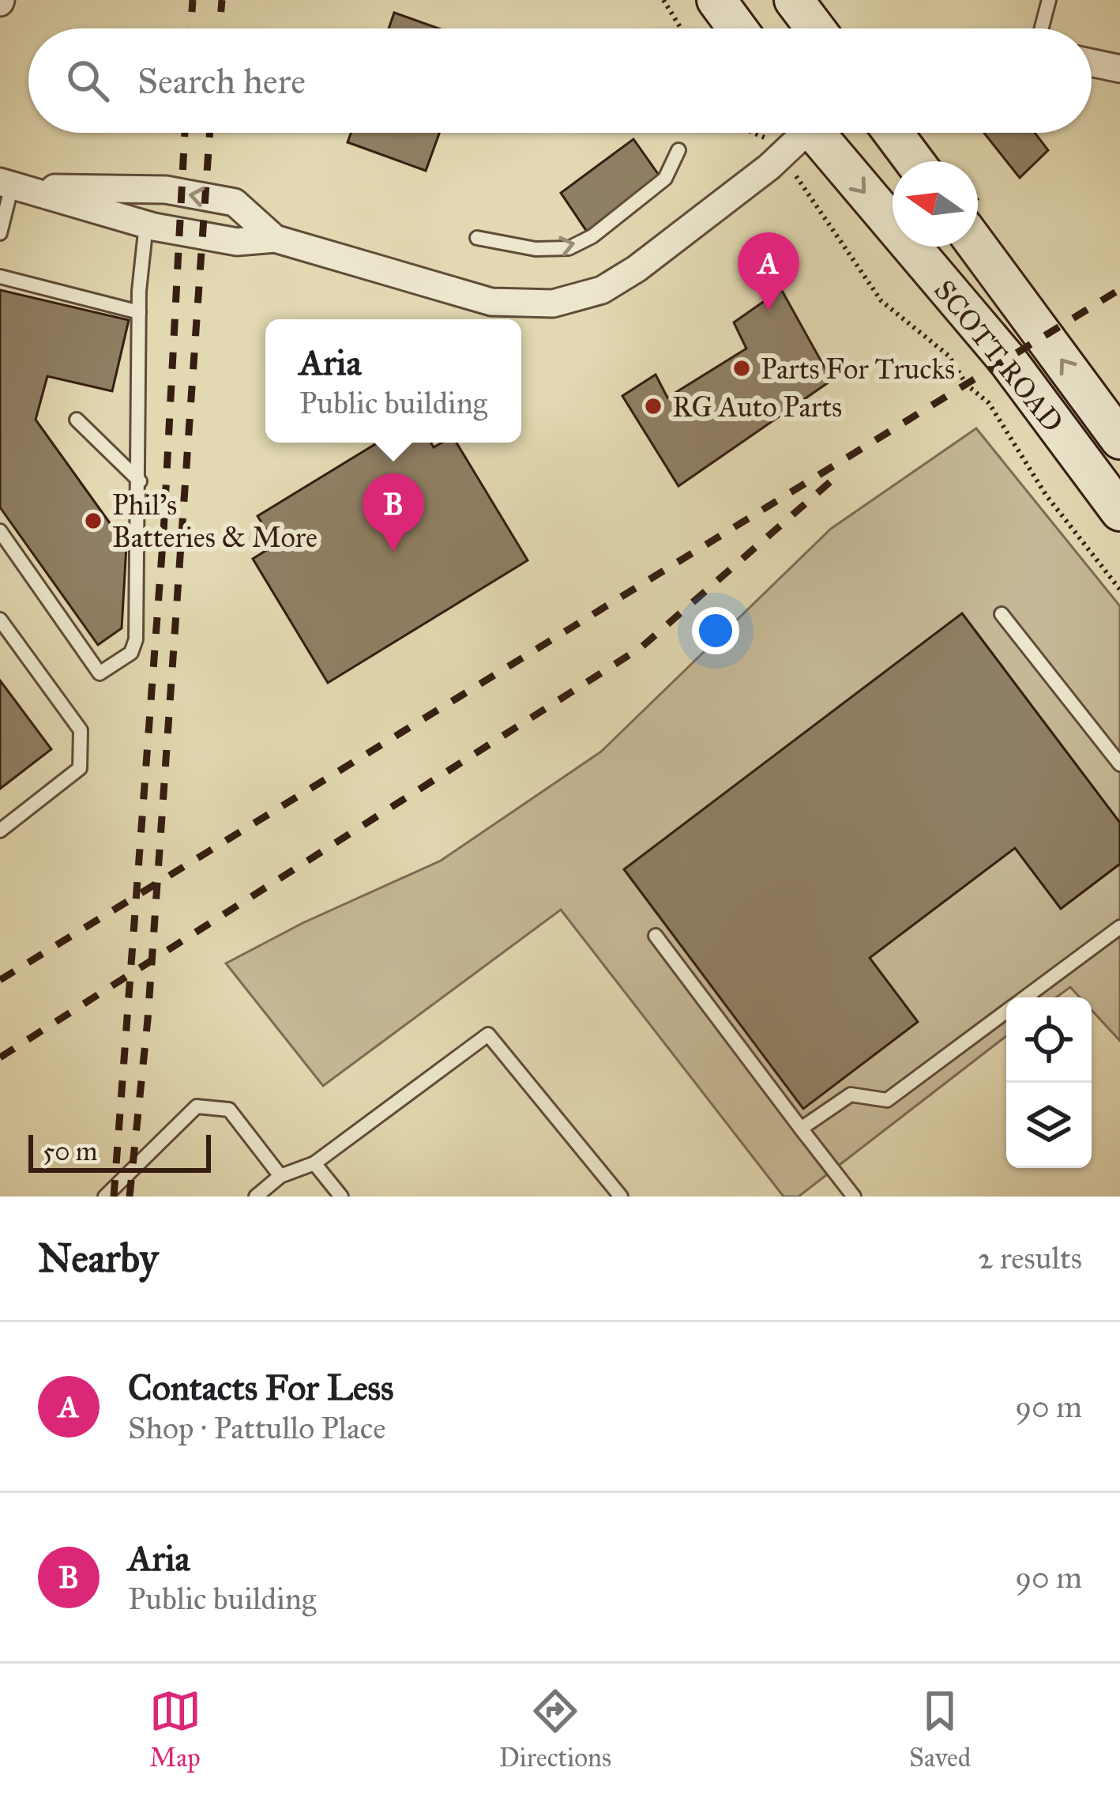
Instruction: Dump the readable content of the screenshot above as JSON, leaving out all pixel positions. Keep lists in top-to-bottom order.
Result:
{
  "streets": {
    "main road": ["SCOTT ROAD"]
  },
  "places": ["Parts For Trucks", "RG Auto Parts", "Phil's Batteries & More"],
  "scale_bar": "50 m",
  "north": "left",
  "page": {
    "search": "Search here",
    "pins": ["A", "B"],
    "popup": ["Aria", "Public building"],
    "scale": "50 m",
    "heading": ["Nearby", "2 results"],
    "list": [
      {
        "mark": "A",
        "name": "Contacts For Less",
        "note": "Shop · Pattullo Place",
        "value": "90 m"
      },
      {
        "mark": "B",
        "name": "Aria",
        "note": "Public building",
        "value": "90 m"
      }
    ],
    "nav": ["Map", "Directions", "Saved"]
  }
}
